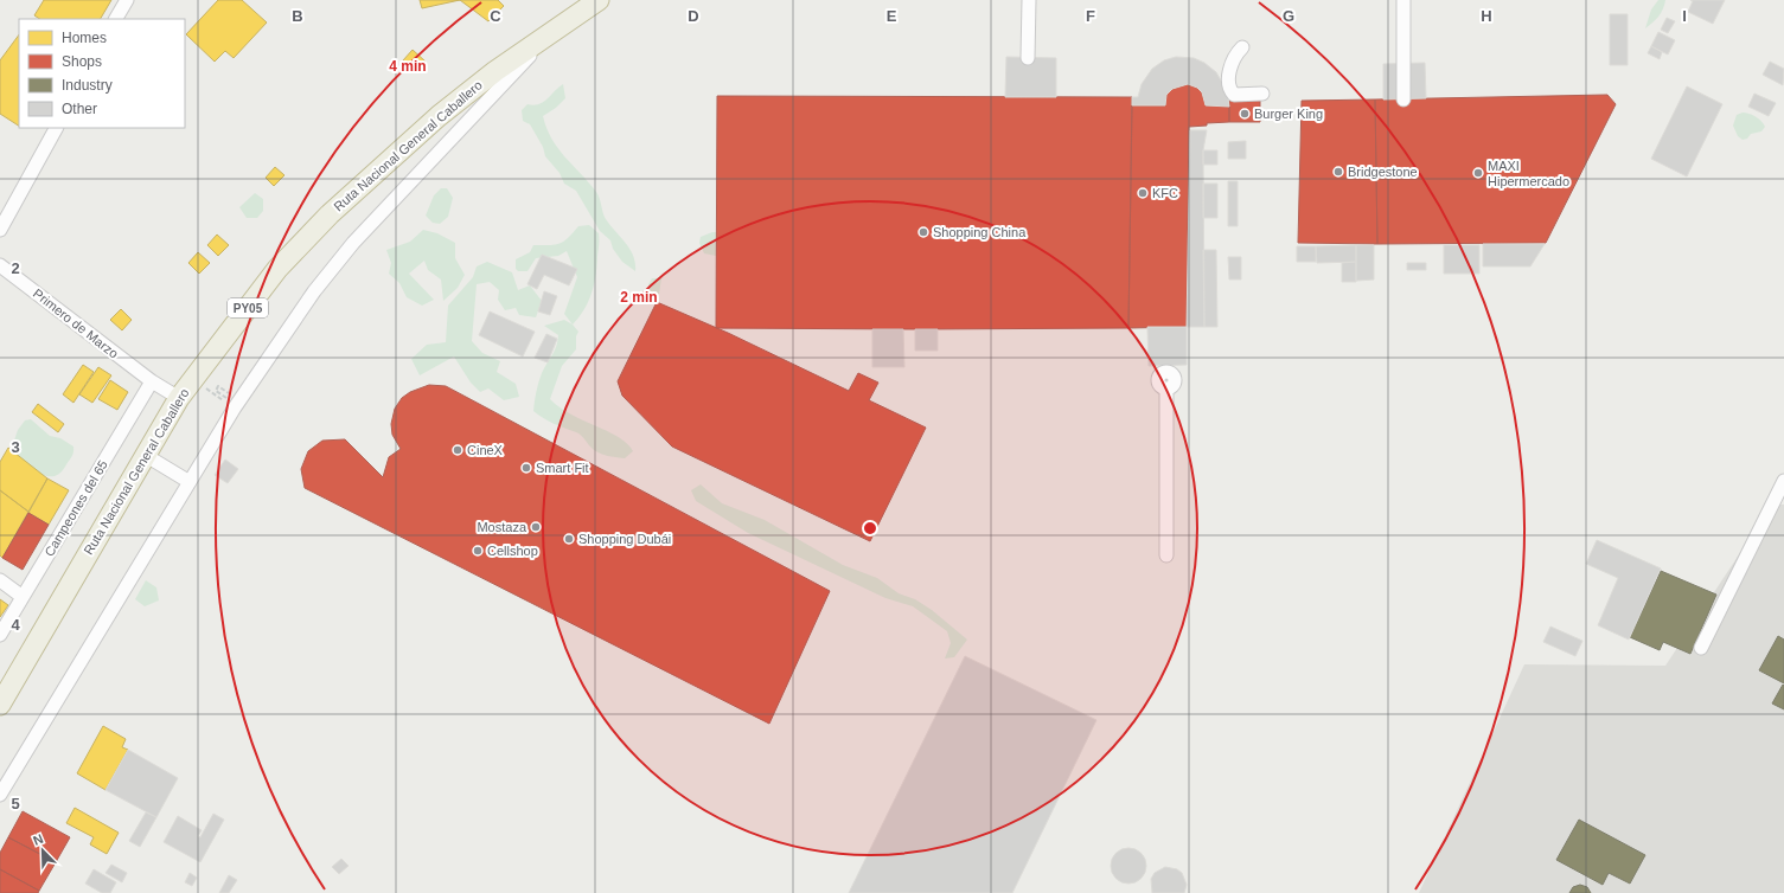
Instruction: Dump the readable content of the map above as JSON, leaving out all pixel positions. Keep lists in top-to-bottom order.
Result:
{
  "streets": {
    "highway": ["Ruta Nacional General Caballero", "PY05"],
    "street": ["Primero de Marzo", "Campeones del 65"]
  },
  "crossings": [
    ["Ruta Nacional General Caballero", "Primero de Marzo"],
    ["Primero de Marzo", "Campeones del 65"]
  ],
  "places": [
    "Burger King",
    "Bridgestone",
    "MAXI Hipermercado",
    "KFC",
    "Shopping China",
    "CineX",
    "Smart Fit",
    "Mostaza",
    "Shopping Dubái",
    "Cellshop"
  ],
  "legend": [
    "Homes",
    "Shops",
    "Industry",
    "Other"
  ],
  "north": "top left",
  "grid": {
    "columns": [
      "B",
      "C",
      "D",
      "E",
      "F",
      "G",
      "H",
      "I"
    ],
    "rows": [
      "2",
      "3",
      "4",
      "5"
    ]
  },
  "rings": ["4 min", "2 min"]
}
